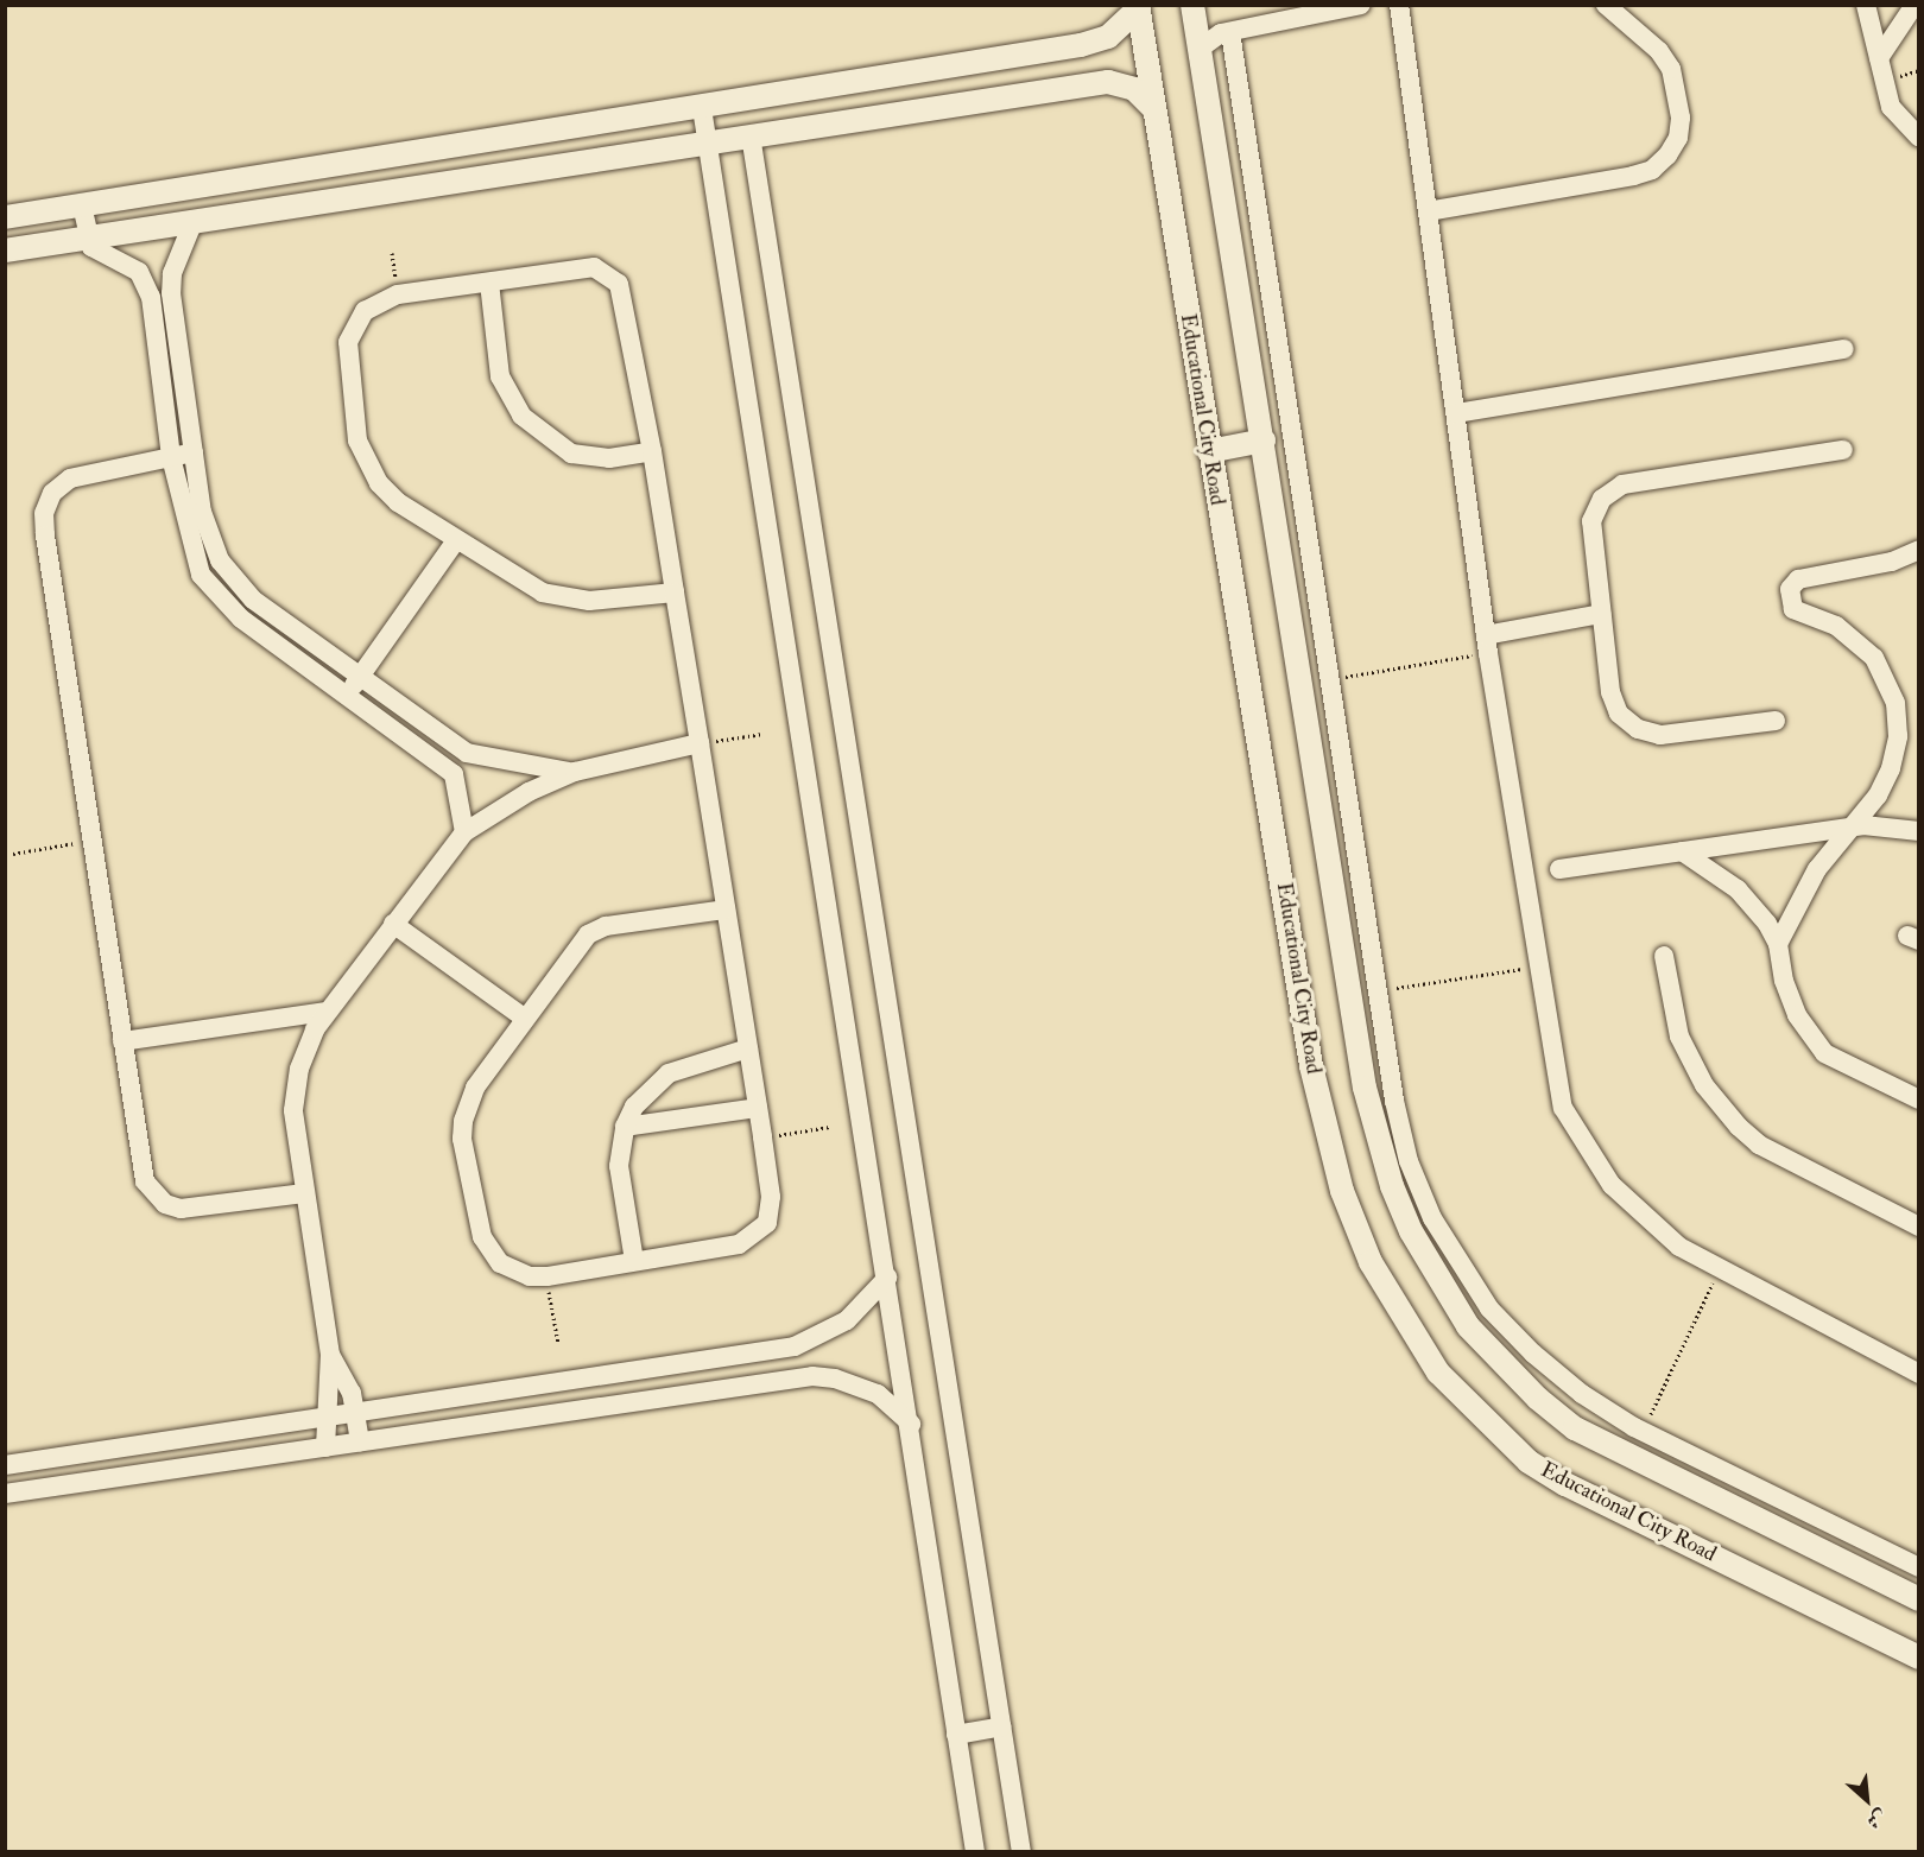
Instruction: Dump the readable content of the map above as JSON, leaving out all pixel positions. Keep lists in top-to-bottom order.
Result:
{
  "streets": {
    "street": ["Educational City Road"]
  },
  "north": "bottom right"
}
